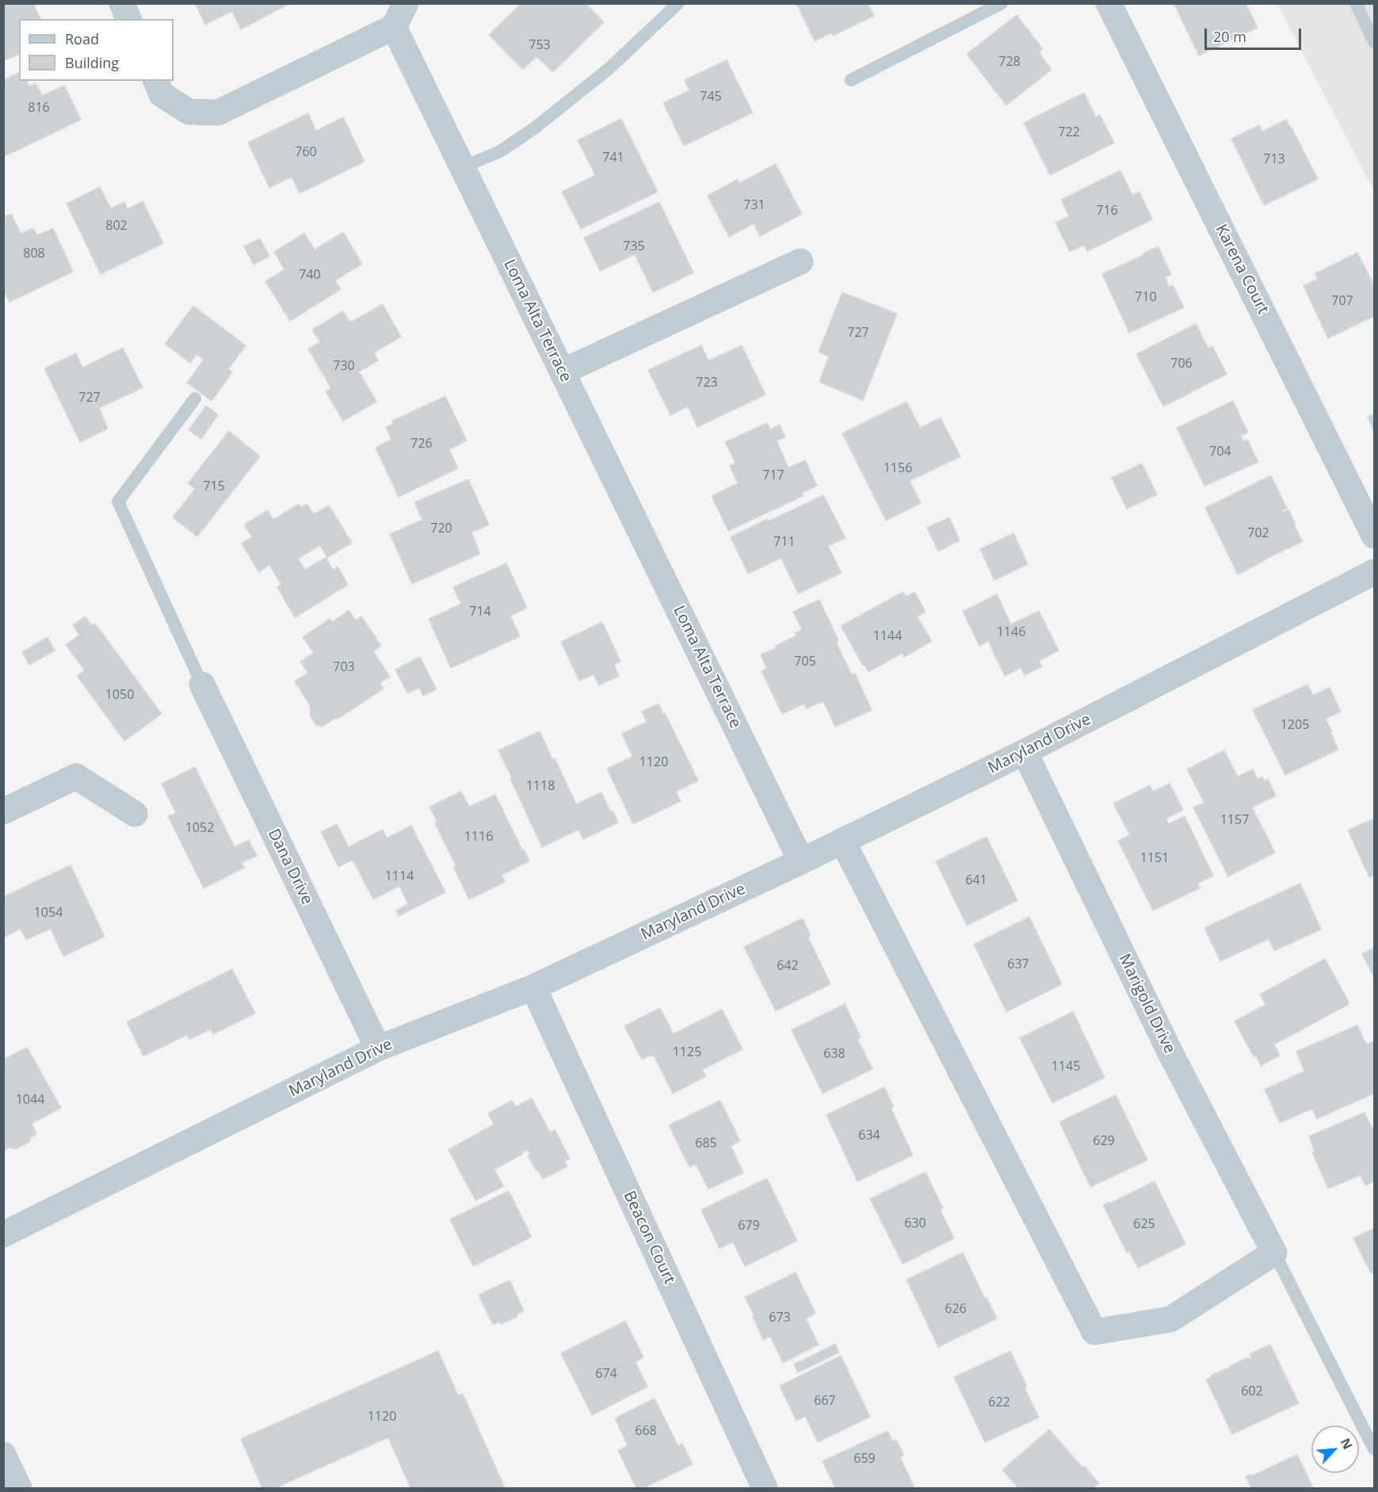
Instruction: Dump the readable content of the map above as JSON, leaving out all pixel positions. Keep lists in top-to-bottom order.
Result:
{
  "streets": {
    "street": [
      "Karena Court",
      "Loma Alta Terrace",
      "Maryland Drive",
      "Dana Drive",
      "Marigold Drive",
      "Beacon Court"
    ]
  },
  "crossings": [
    ["Loma Alta Terrace", "Maryland Drive"],
    ["Maryland Drive", "Dana Drive"],
    ["Maryland Drive", "Marigold Drive"],
    ["Maryland Drive", "Beacon Court"]
  ],
  "house_numbers": [
    "753",
    "728",
    "745",
    "816",
    "722",
    "760",
    "741",
    "713",
    "731",
    "716",
    "802",
    "735",
    "808",
    "740",
    "710",
    "707",
    "727",
    "706",
    "730",
    "723",
    "727",
    "726",
    "704",
    "1156",
    "717",
    "715",
    "720",
    "702",
    "711",
    "714",
    "1146",
    "1144",
    "705",
    "703",
    "1050",
    "1205",
    "1120",
    "1118",
    "1157",
    "1052",
    "1116",
    "1151",
    "1114",
    "641",
    "1054",
    "637",
    "642",
    "1125",
    "638",
    "1145",
    "1044",
    "634",
    "629",
    "685",
    "630",
    "625",
    "679",
    "626",
    "673",
    "674",
    "602",
    "667",
    "622",
    "1120",
    "668",
    "659"
  ],
  "legend": ["Road", "Building"],
  "scale_bar": "20 m",
  "north": "top right"
}
